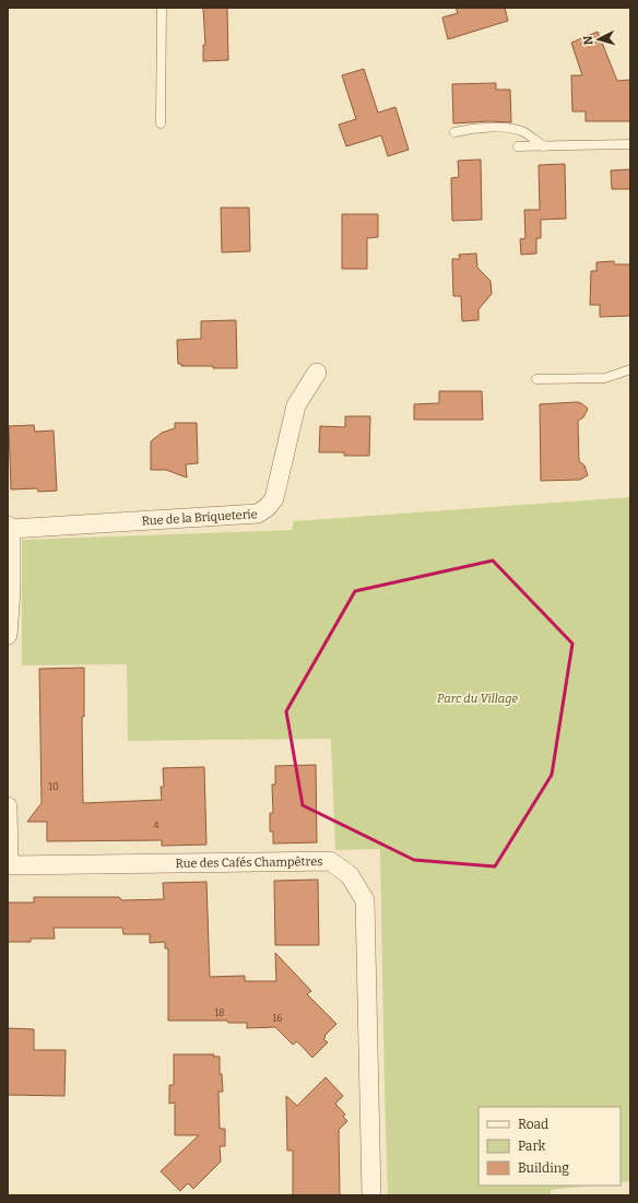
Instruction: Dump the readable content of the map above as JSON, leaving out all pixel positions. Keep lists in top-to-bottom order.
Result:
{
  "streets": {
    "street": ["Rue de la Briqueterie", "Rue des Cafés Champêtres"]
  },
  "parks": ["Parc du Village"],
  "house_numbers": [
    "10",
    "4",
    "18",
    "16"
  ],
  "legend": ["Road", "Park", "Building"],
  "north": "left"
}
